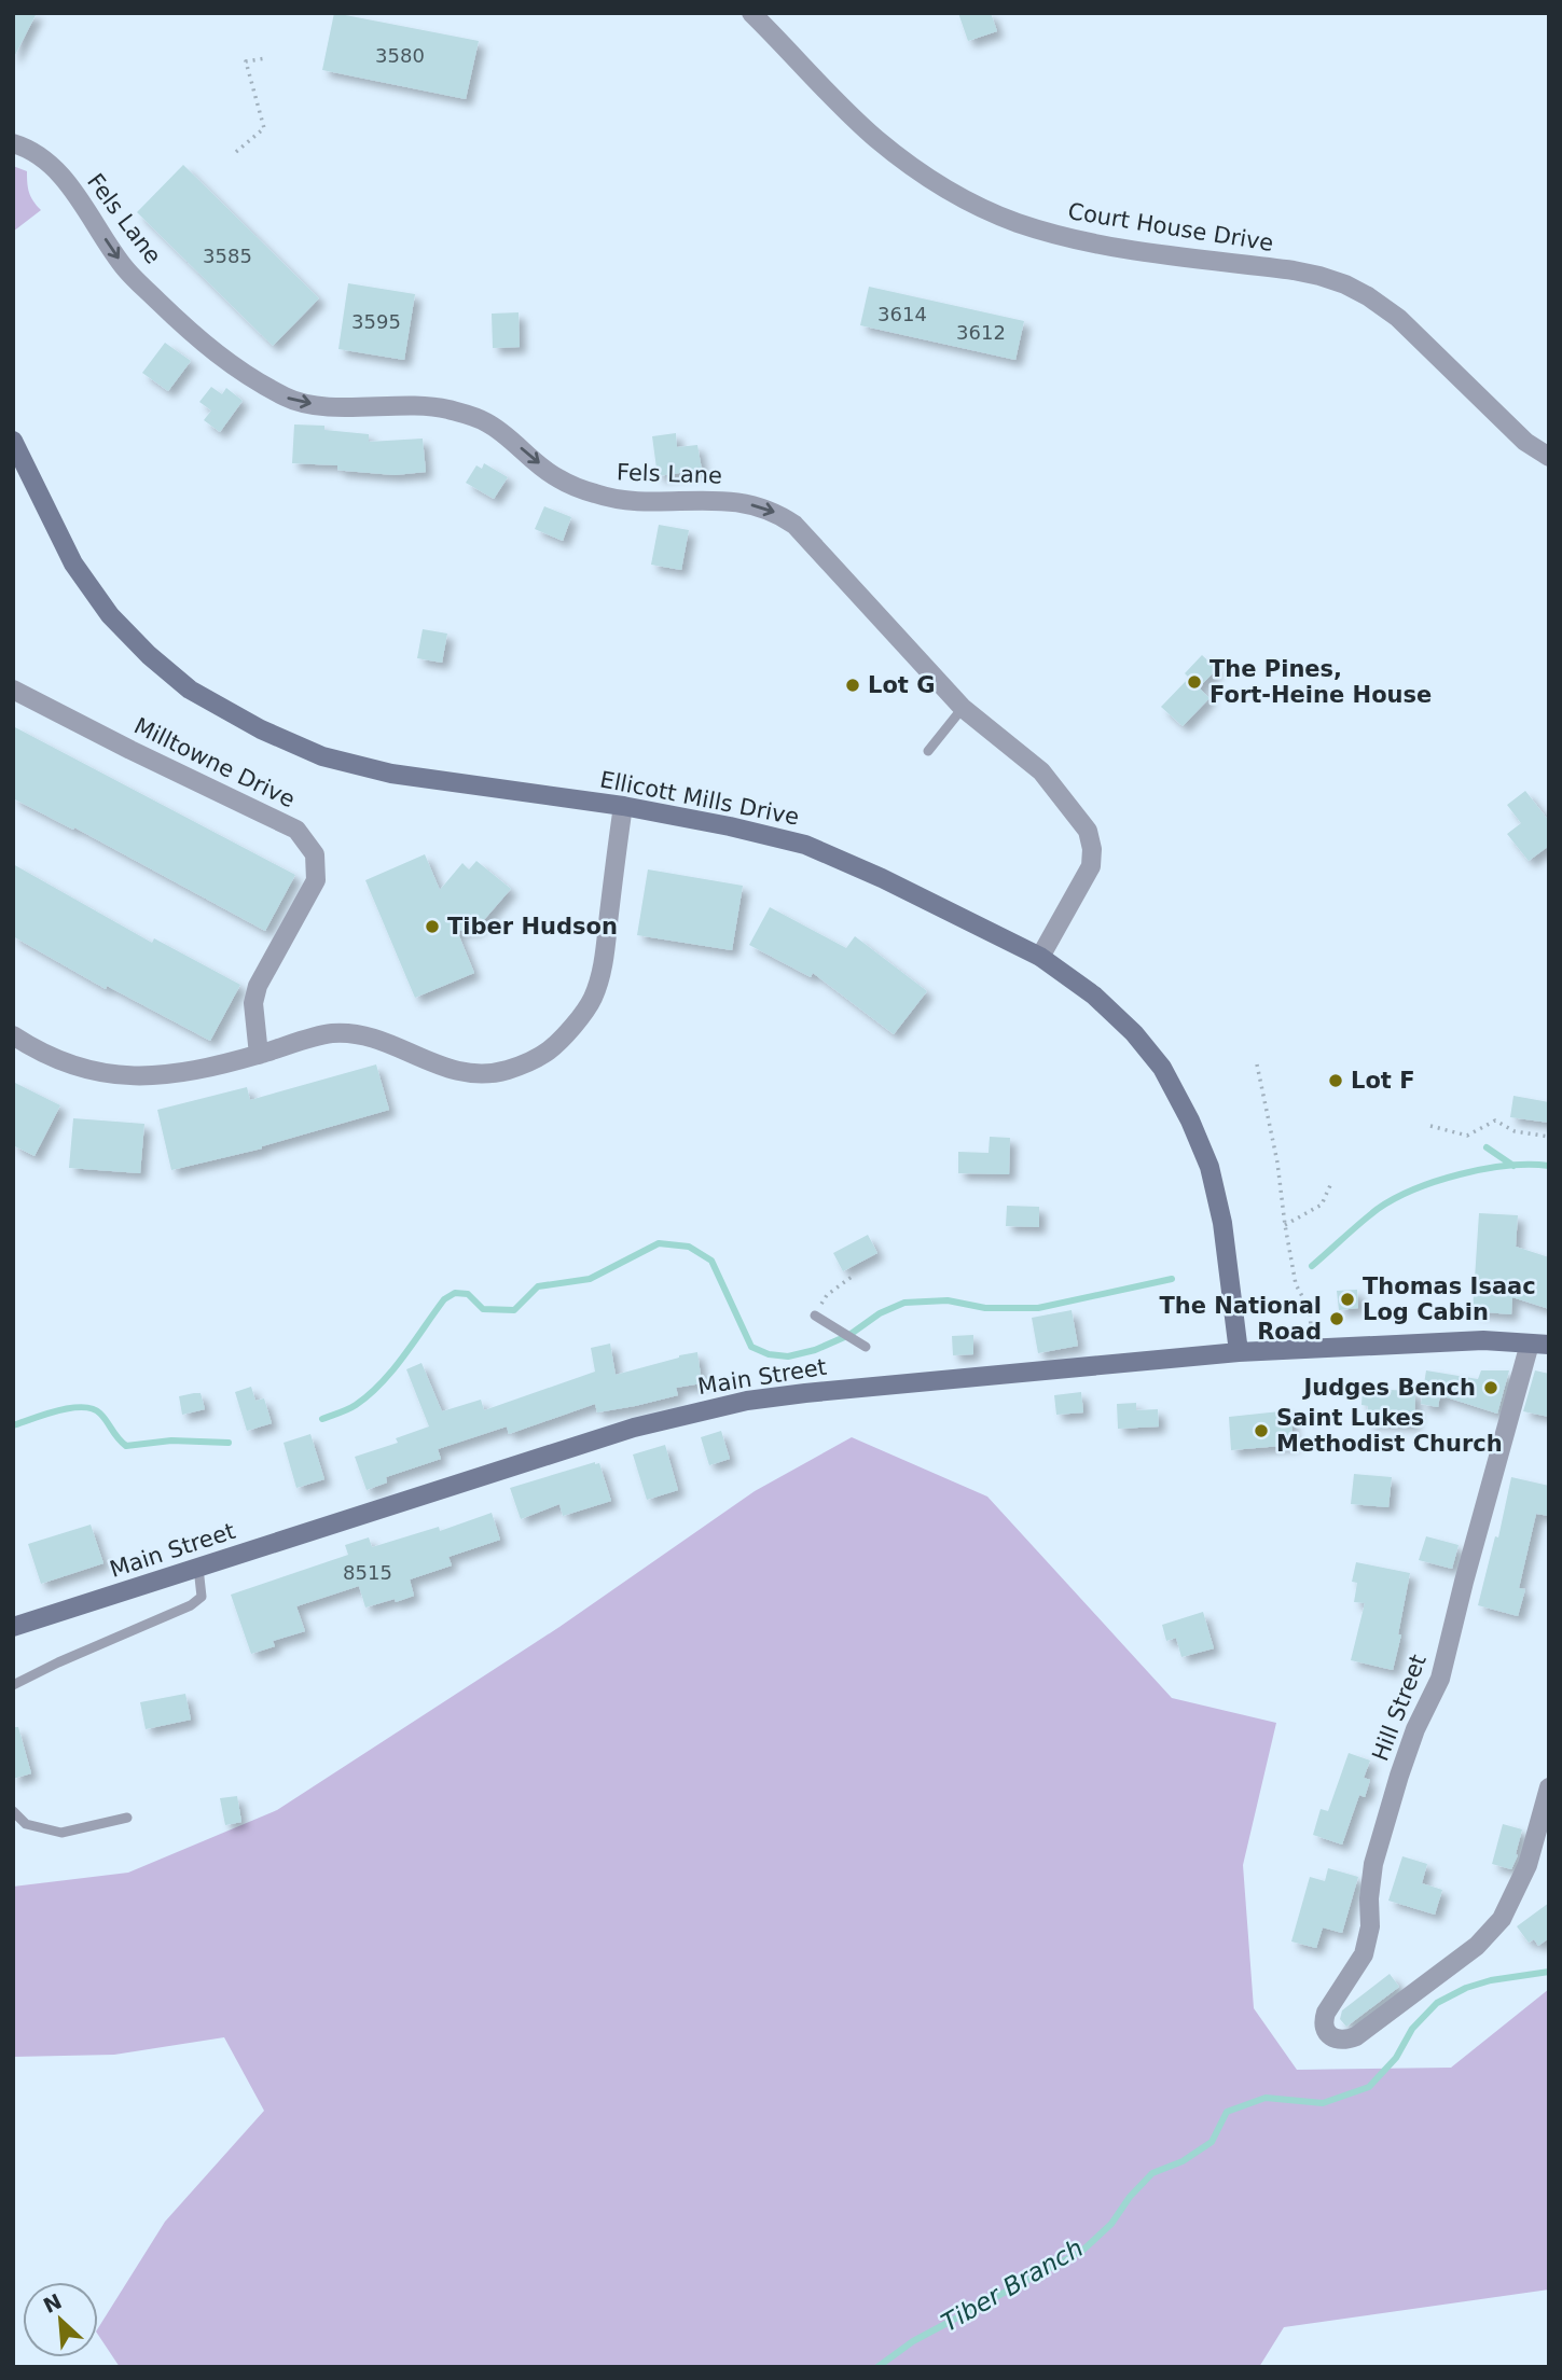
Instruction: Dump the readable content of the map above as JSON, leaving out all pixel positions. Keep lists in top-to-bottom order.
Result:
{
  "streets": {
    "main road": ["Ellicott Mills Drive", "Main Street"],
    "street": [
      "Fels Lane",
      "Court House Drive",
      "Milltowne Drive",
      "Hill Street"
    ]
  },
  "crossings": [
    ["Fels Lane", "Ellicott Mills Drive"],
    ["Ellicott Mills Drive", "Main Street"],
    ["Main Street", "Hill Street"]
  ],
  "one_way": ["Fels Lane"],
  "water": ["Tiber Branch"],
  "places": [
    "The Pines, Fort-Heine House",
    "Lot G",
    "Tiber Hudson",
    "Lot F",
    "Thomas Isaac Log Cabin",
    "The National Road",
    "Judges Bench",
    "Saint Lukes Methodist Church"
  ],
  "house_numbers": [
    "3580",
    "3585",
    "3614",
    "3595",
    "3612",
    "8515"
  ],
  "north": "top left"
}
